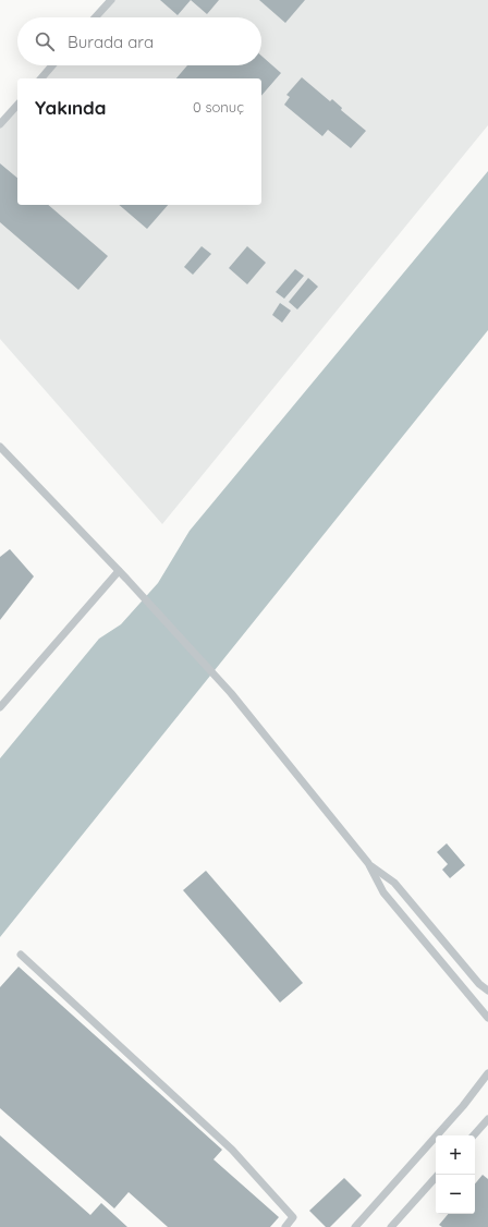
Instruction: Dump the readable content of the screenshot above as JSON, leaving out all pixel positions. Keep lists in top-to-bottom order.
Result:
{
  "page": {
    "search": "Burada ara",
    "heading": ["Yakında", "0 sonuç"],
    "map_buttons": ["+", "−"]
  }
}
